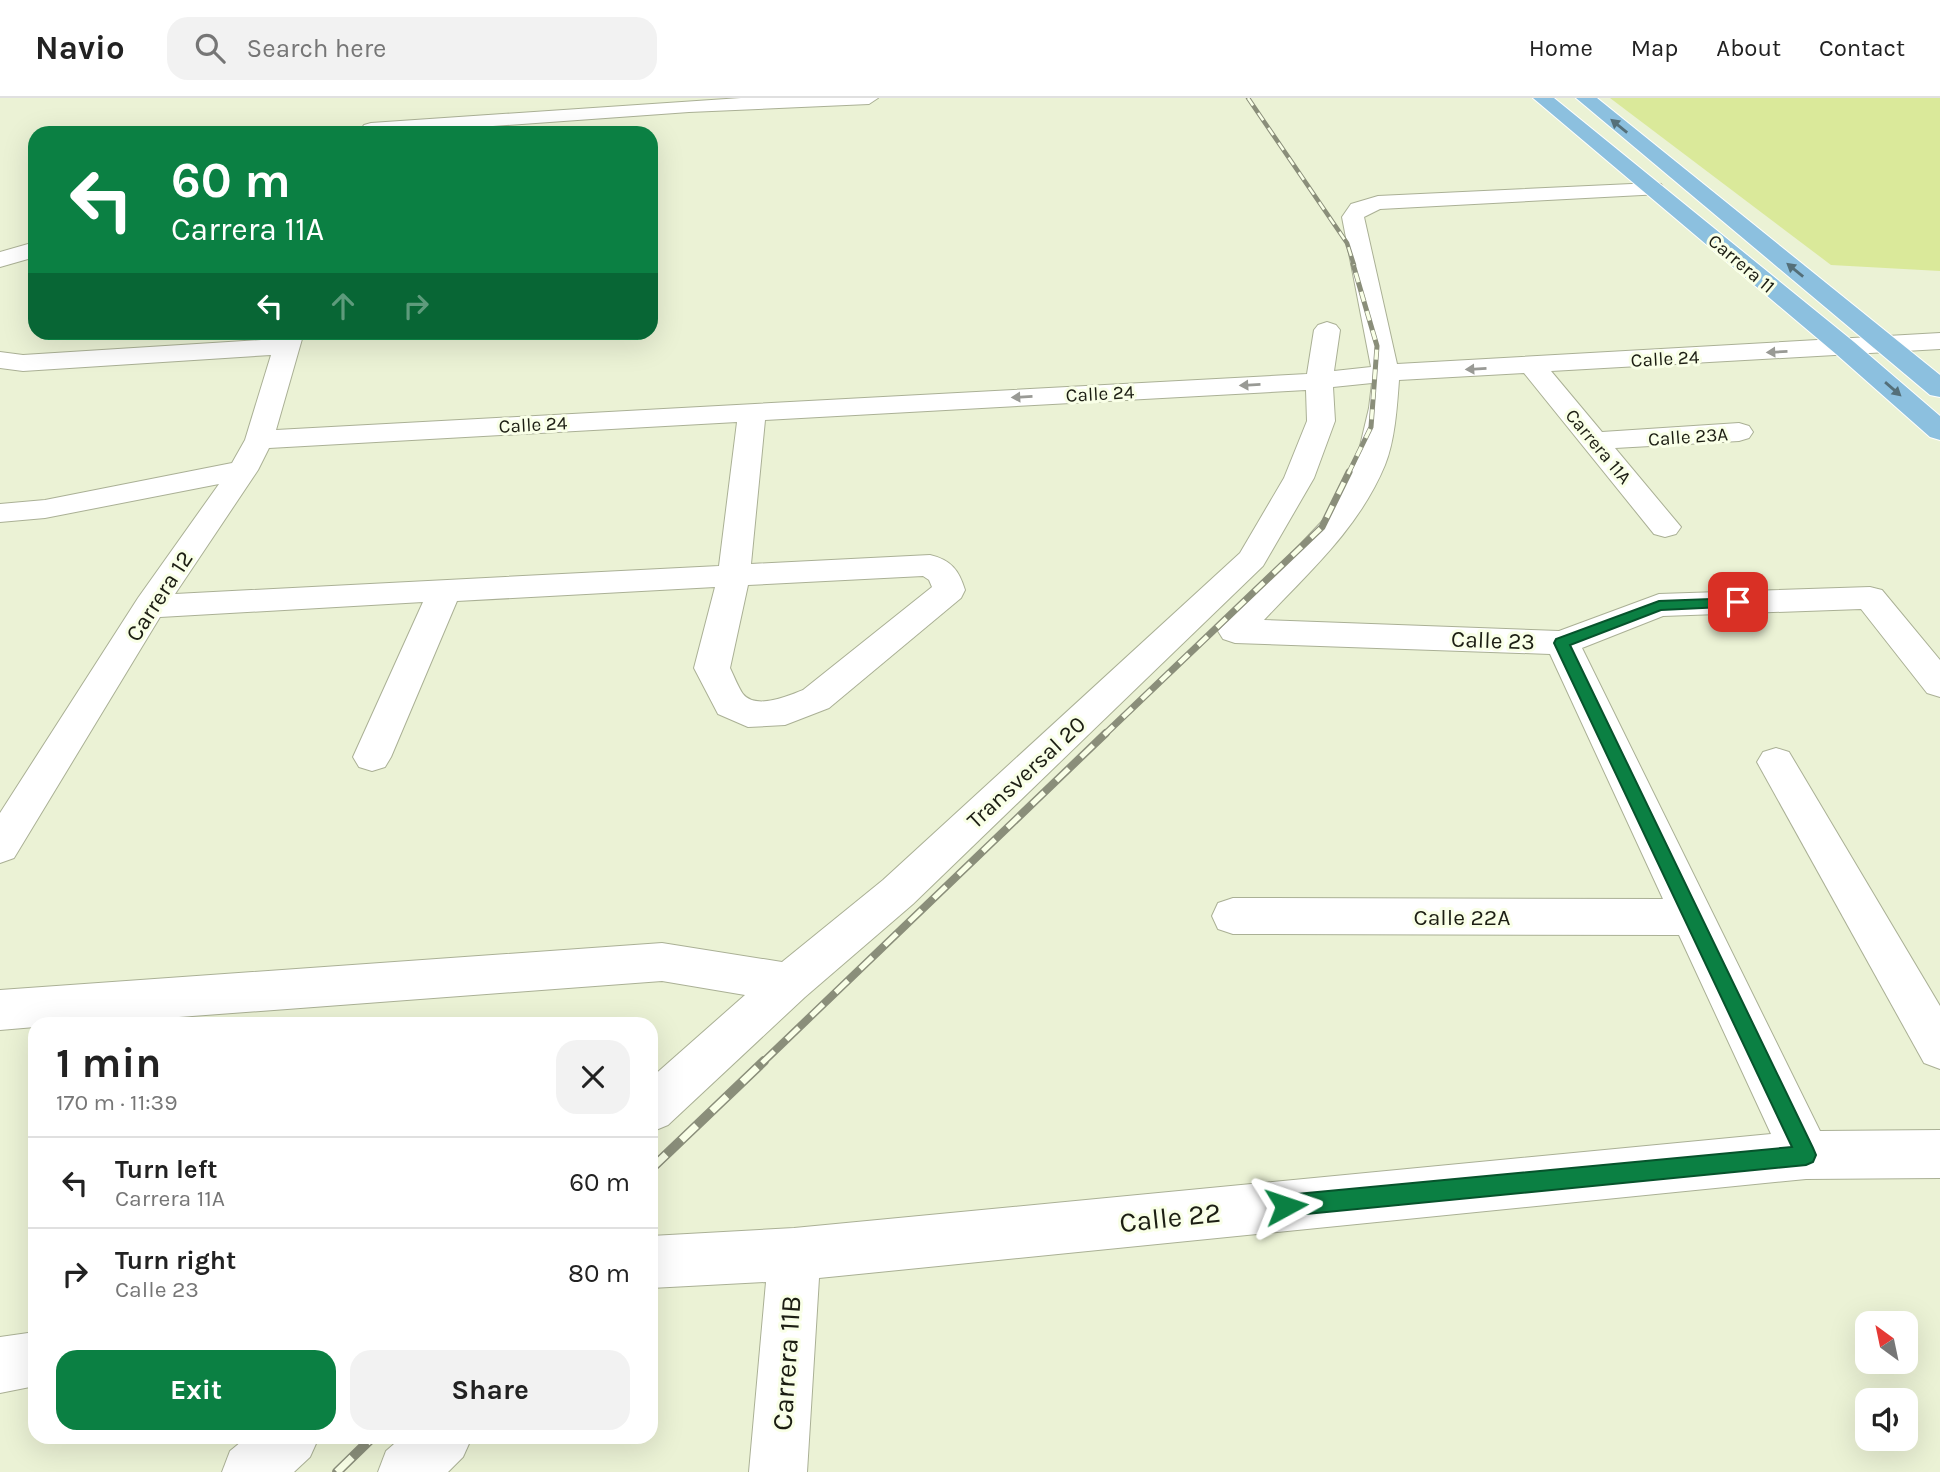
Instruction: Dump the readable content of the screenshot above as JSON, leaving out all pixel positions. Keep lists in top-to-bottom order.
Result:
{
  "streets": {
    "main road": ["Carrera 11"],
    "street": [
      "Calle 24",
      "Calle 23A",
      "Carrera 11A",
      "Carrera 12",
      "Calle 23",
      "Transversal 20",
      "Calle 22A",
      "Calle 22",
      "Carrera 11B"
    ]
  },
  "crossings": [
    ["Carrera 11", "Calle 24"],
    ["Calle 24", "Carrera 11A"],
    ["Calle 24", "Carrera 12"],
    ["Calle 24", "Calle 23"],
    ["Calle 24", "Transversal 20"],
    ["Calle 23A", "Carrera 11A"],
    ["Calle 22", "Carrera 11B"]
  ],
  "one_way": ["Calle 24"],
  "north": "top left",
  "page": {
    "header": "Navio",
    "search": "Search here",
    "nav": [
      "Home",
      "Map",
      "About",
      "Contact"
    ],
    "turn": ["60 m", "Carrera 11A"],
    "heading": ["1 min", "170 m · 11:39"],
    "list": [
      {
        "name": "Turn left",
        "note": "Carrera 11A",
        "value": "60 m"
      },
      {
        "name": "Turn right",
        "note": "Calle 23",
        "value": "80 m"
      }
    ],
    "buttons": ["Exit", "Share"]
  }
}
